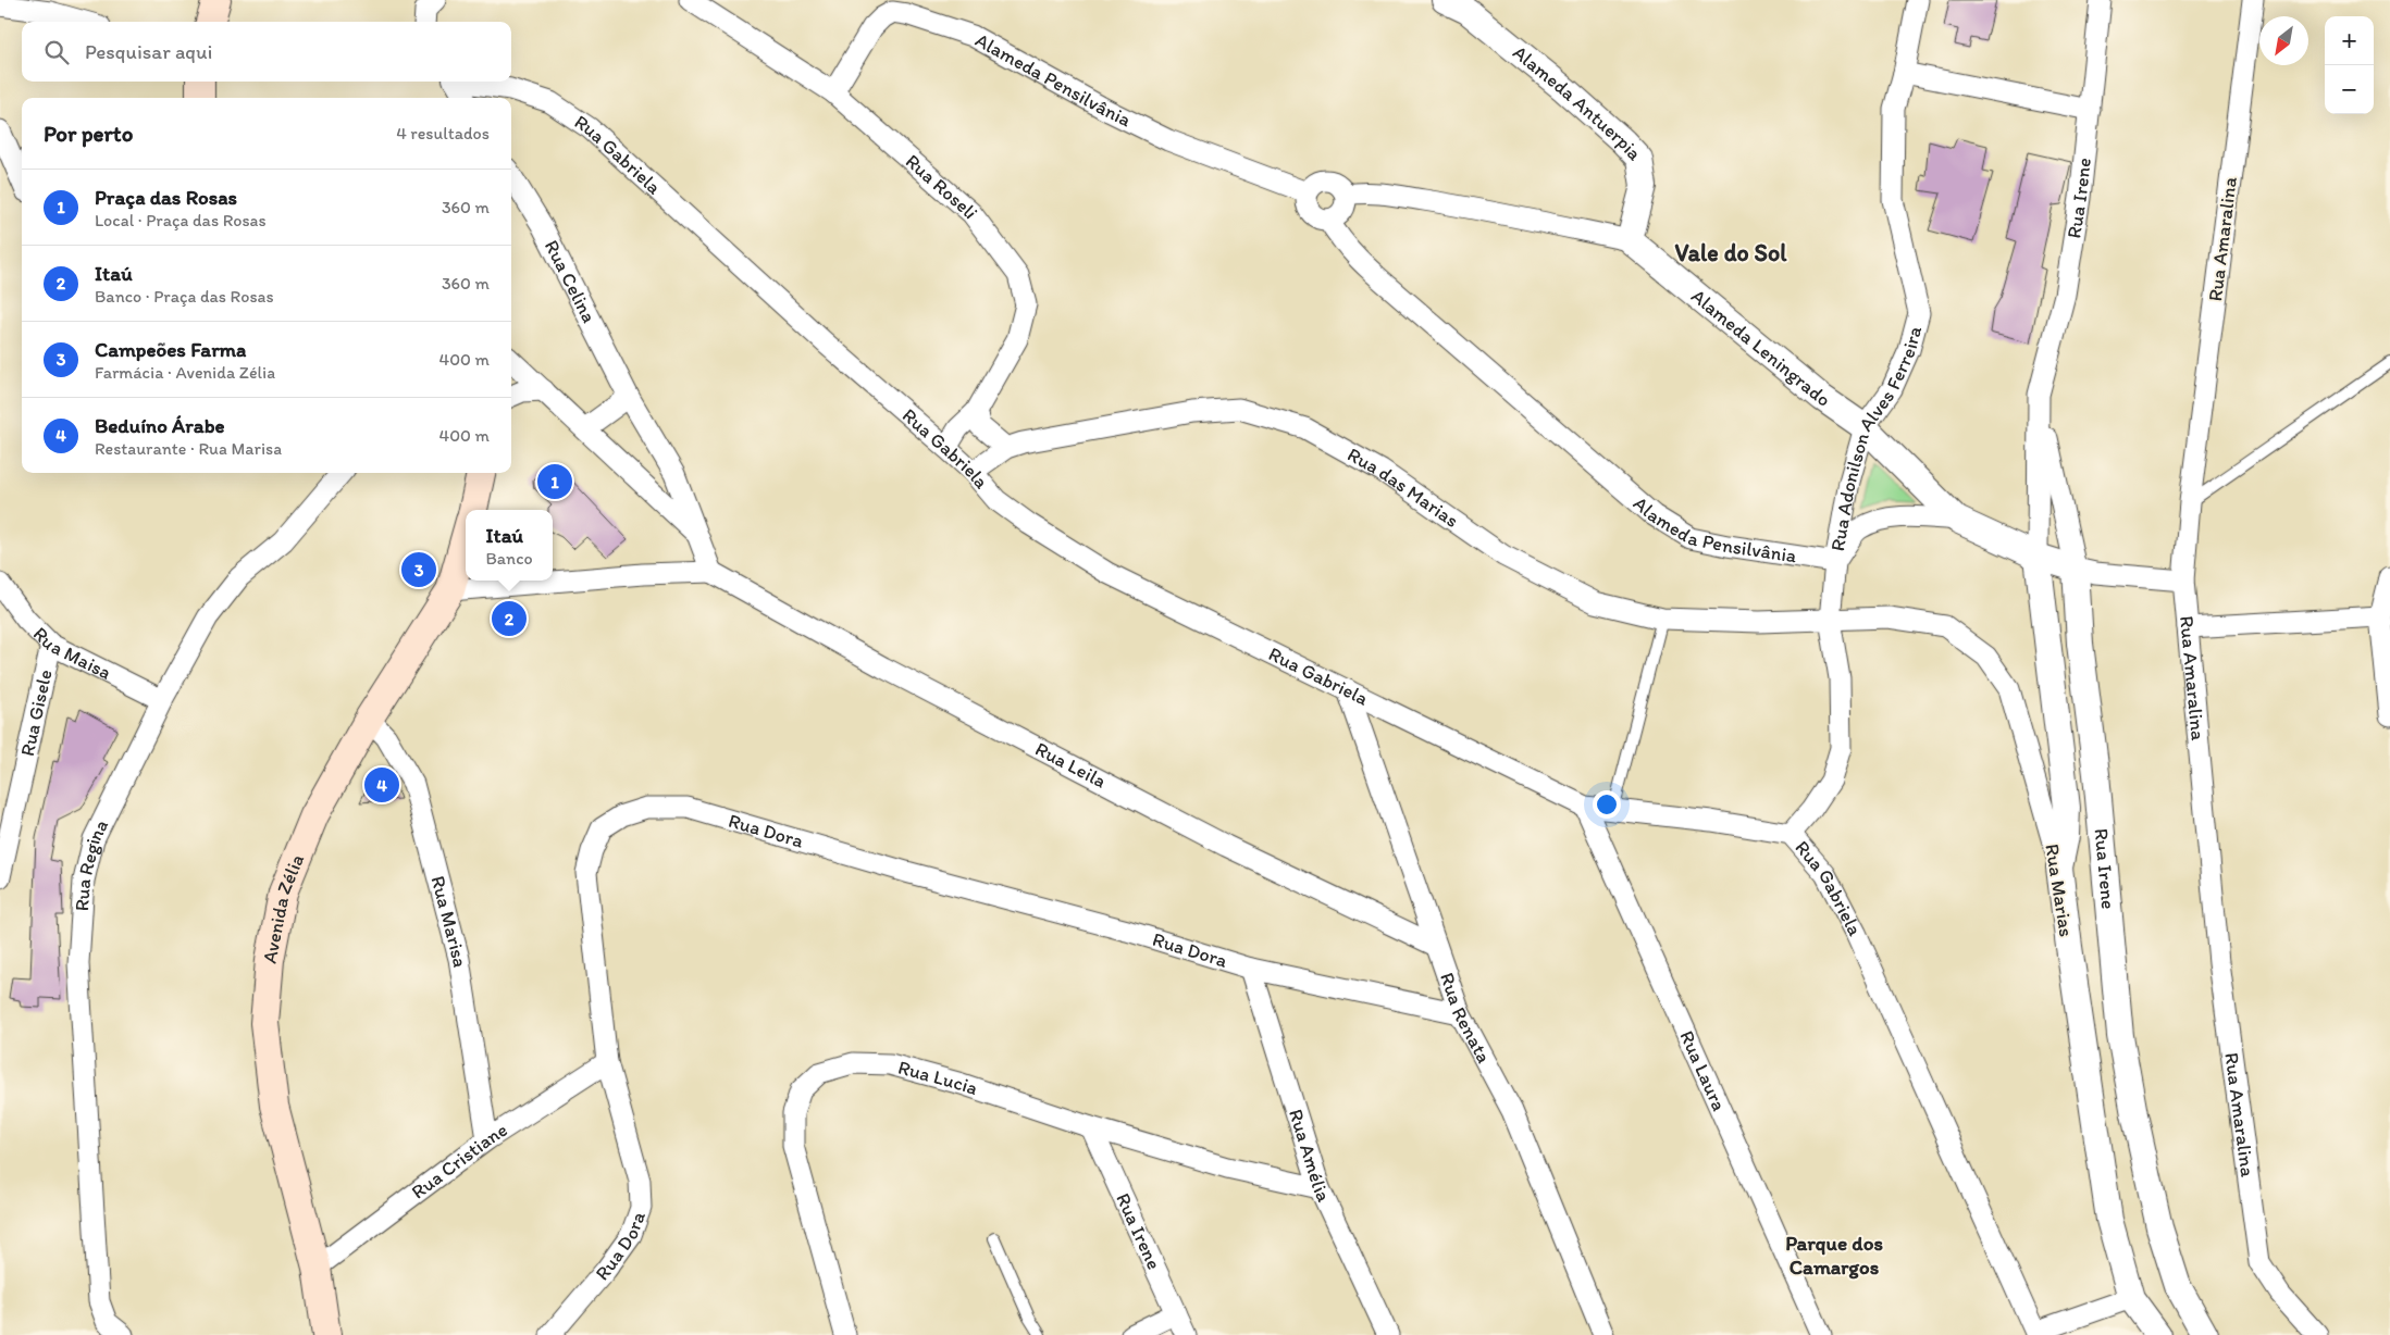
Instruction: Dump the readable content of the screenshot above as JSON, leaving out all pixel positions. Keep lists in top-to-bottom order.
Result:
{
  "streets": {
    "main road": ["Avenida Zélia"],
    "street": [
      "Alameda Pensilvânia",
      "Alameda Antuerpia",
      "Rua Gabriela",
      "Rua Roseli",
      "Rua Irene",
      "Rua Amaralina",
      "Rua Celina",
      "Alameda Leningrado",
      "Rua Adonilson Alves Ferreira",
      "Rua das Marias",
      "Rua Maisa",
      "Rua Gisele",
      "Rua Leila",
      "Rua Dora",
      "Rua Regina",
      "Rua Marias",
      "Rua Marisa",
      "Rua Renata",
      "Rua Laura",
      "Rua Lucia",
      "Rua Amélia",
      "Rua Cristiane"
    ]
  },
  "crossings": [
    ["Alameda Pensilvânia", "Rua Roseli"],
    ["Alameda Pensilvânia", "Alameda Leningrado"],
    ["Alameda Pensilvânia", "Rua Adonilson Alves Ferreira"],
    ["Alameda Antuerpia", "Alameda Leningrado"],
    ["Rua Gabriela", "Rua Roseli"],
    ["Rua Gabriela", "Rua Adonilson Alves Ferreira"],
    ["Rua Gabriela", "Rua das Marias"],
    ["Rua Gabriela", "Rua Renata"],
    ["Rua Gabriela", "Rua Laura"],
    ["Rua Irene", "Rua Marias"],
    ["Rua Irene", "Rua Lucia"],
    ["Rua Celina", "Rua Leila"],
    ["Alameda Leningrado", "Rua Adonilson Alves Ferreira"],
    ["Rua Adonilson Alves Ferreira", "Rua das Marias"],
    ["Rua Adonilson Alves Ferreira", "Rua Marias"],
    ["Rua das Marias", "Rua Marias"],
    ["Rua Maisa", "Rua Gisele"],
    ["Rua Maisa", "Rua Regina"],
    ["Rua Leila", "Rua Renata"],
    ["Rua Dora", "Rua Renata"],
    ["Rua Dora", "Rua Amélia"],
    ["Rua Dora", "Rua Cristiane"],
    ["Avenida Zélia", "Rua Marisa"],
    ["Avenida Zélia", "Rua Cristiane"],
    ["Rua Marisa", "Rua Cristiane"],
    ["Rua Lucia", "Rua Amélia"]
  ],
  "districts": ["Vale do Sol", "Parque dos Camargos"],
  "north": "bottom left",
  "page": {
    "map_buttons": ["+", "−"],
    "search": "Pesquisar aqui",
    "heading": ["Por perto", "4 resultados"],
    "list": [
      {
        "mark": "1",
        "name": "Praça das Rosas",
        "note": "Local · Praça das Rosas",
        "value": "360 m"
      },
      {
        "mark": "2",
        "name": "Itaú",
        "note": "Banco · Praça das Rosas",
        "value": "360 m"
      },
      {
        "mark": "3",
        "name": "Campeões Farma",
        "note": "Farmácia · Avenida Zélia",
        "value": "400 m"
      },
      {
        "mark": "4",
        "name": "Beduíno Árabe",
        "note": "Restaurante · Rua Marisa",
        "value": "400 m"
      }
    ],
    "pins": [
      "1",
      "3",
      "2",
      "4"
    ],
    "popup": ["Itaú", "Banco"]
  }
}
